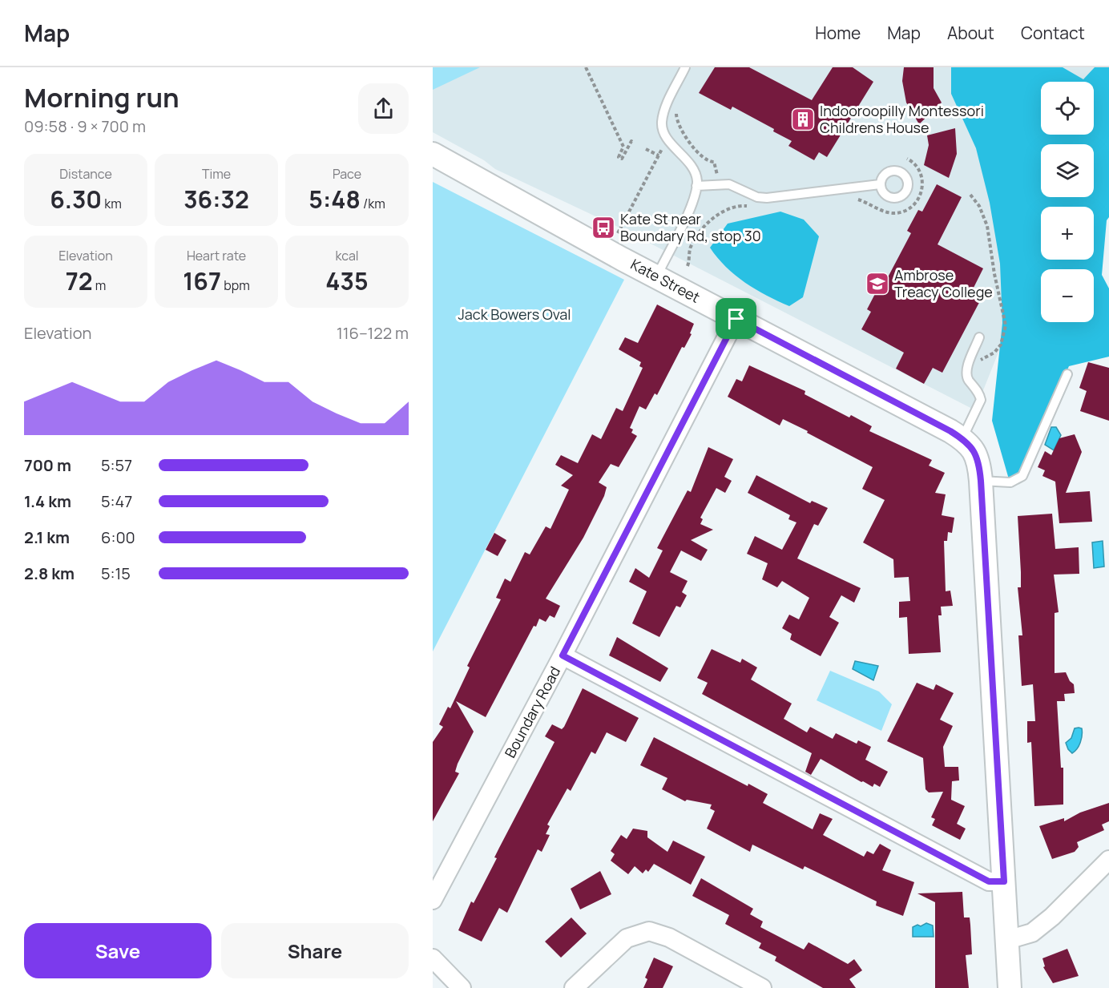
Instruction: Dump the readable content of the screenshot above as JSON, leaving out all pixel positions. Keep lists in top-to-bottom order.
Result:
{
  "streets": {
    "street": ["Kate Street", "Boundary Road"]
  },
  "crossings": [
    ["Kate Street", "Boundary Road"]
  ],
  "parks": ["Jack Bowers Oval"],
  "places": {
    "building": ["Indooroopilly Montessori Childrens House"],
    "bus stop": ["Kate St near Boundary Rd, stop 30"],
    "school or university": ["Ambrose Treacy College"]
  },
  "page": {
    "header": "Map",
    "nav": [
      "Home",
      "Map",
      "About",
      "Contact"
    ],
    "heading": ["Morning run", "09:58 · 9 × 700 m"],
    "map_buttons": ["+", "−"],
    "stats": [
      ["Distance", "6.30 km"],
      ["Time", "36:32"],
      ["Pace", "5:48 /km"],
      ["Elevation", "72 m"],
      ["Heart rate", "167 bpm"],
      ["kcal", "435"]
    ],
    "chart": ["Elevation", "116–122 m"],
    "list": [
      {
        "name": "700 m",
        "note": "5:57"
      },
      {
        "name": "1.4 km",
        "note": "5:47"
      },
      {
        "name": "2.1 km",
        "note": "6:00"
      },
      {
        "name": "2.8 km",
        "note": "5:15"
      }
    ],
    "buttons": ["Save", "Share"]
  }
}
